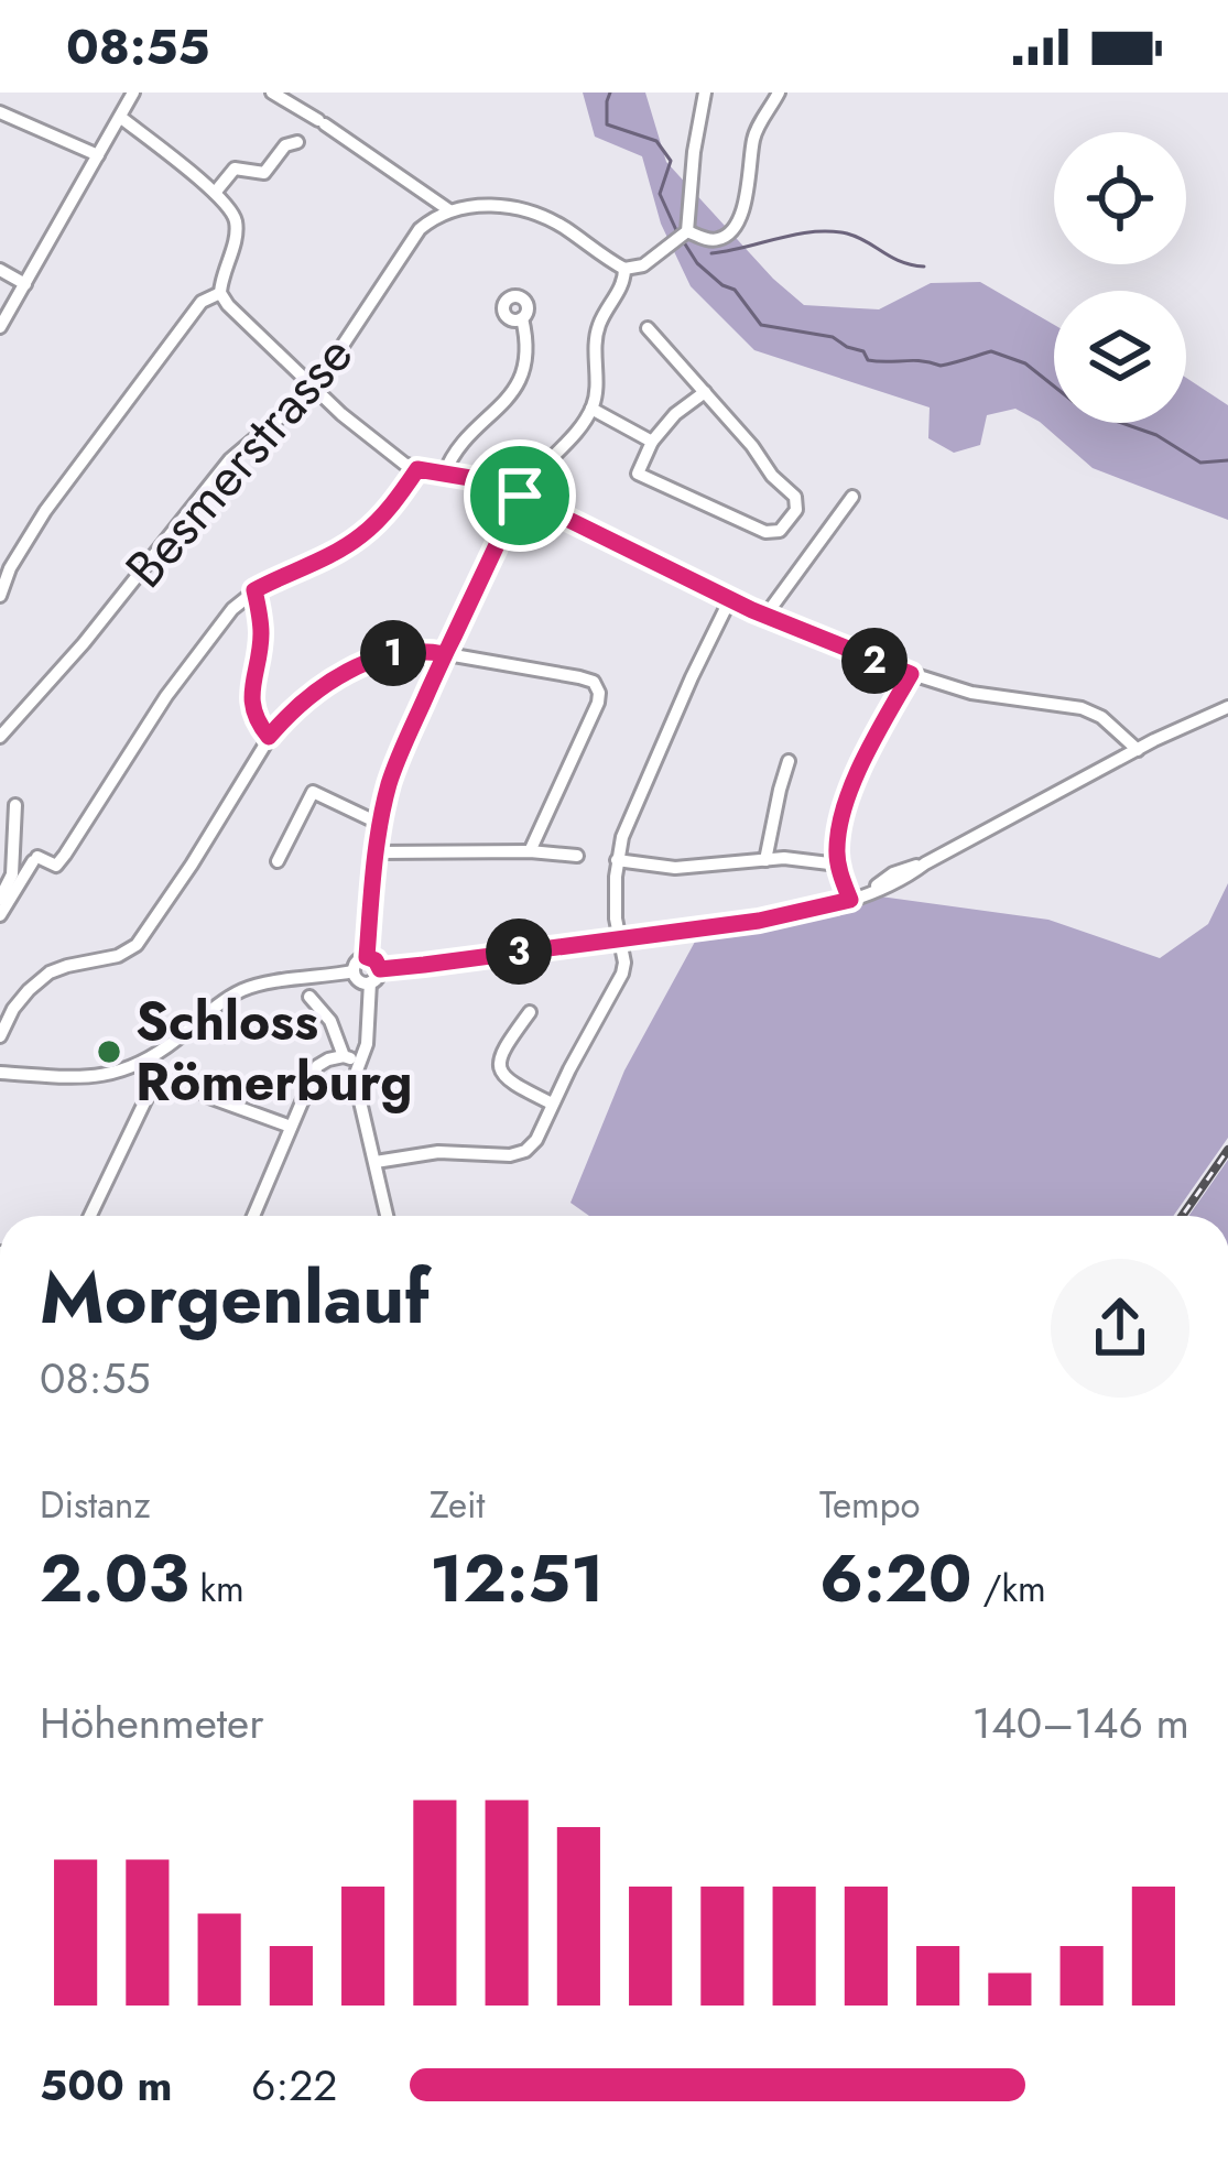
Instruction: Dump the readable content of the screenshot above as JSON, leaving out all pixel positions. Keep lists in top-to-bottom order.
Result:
{
  "streets": {
    "street": ["Besmerstrasse"]
  },
  "places": ["Schloss Römerburg"],
  "page": {
    "status": "08:55",
    "pins": ["1", "2", "3"],
    "heading": ["Morgenlauf", "08:55"],
    "stats": [
      ["Distanz", "2.03 km"],
      ["Zeit", "12:51"],
      ["Tempo", "6:20 /km"]
    ],
    "chart": ["Höhenmeter", "140–146 m"],
    "list": [
      {
        "name": "500 m",
        "note": "6:22"
      }
    ]
  }
}
